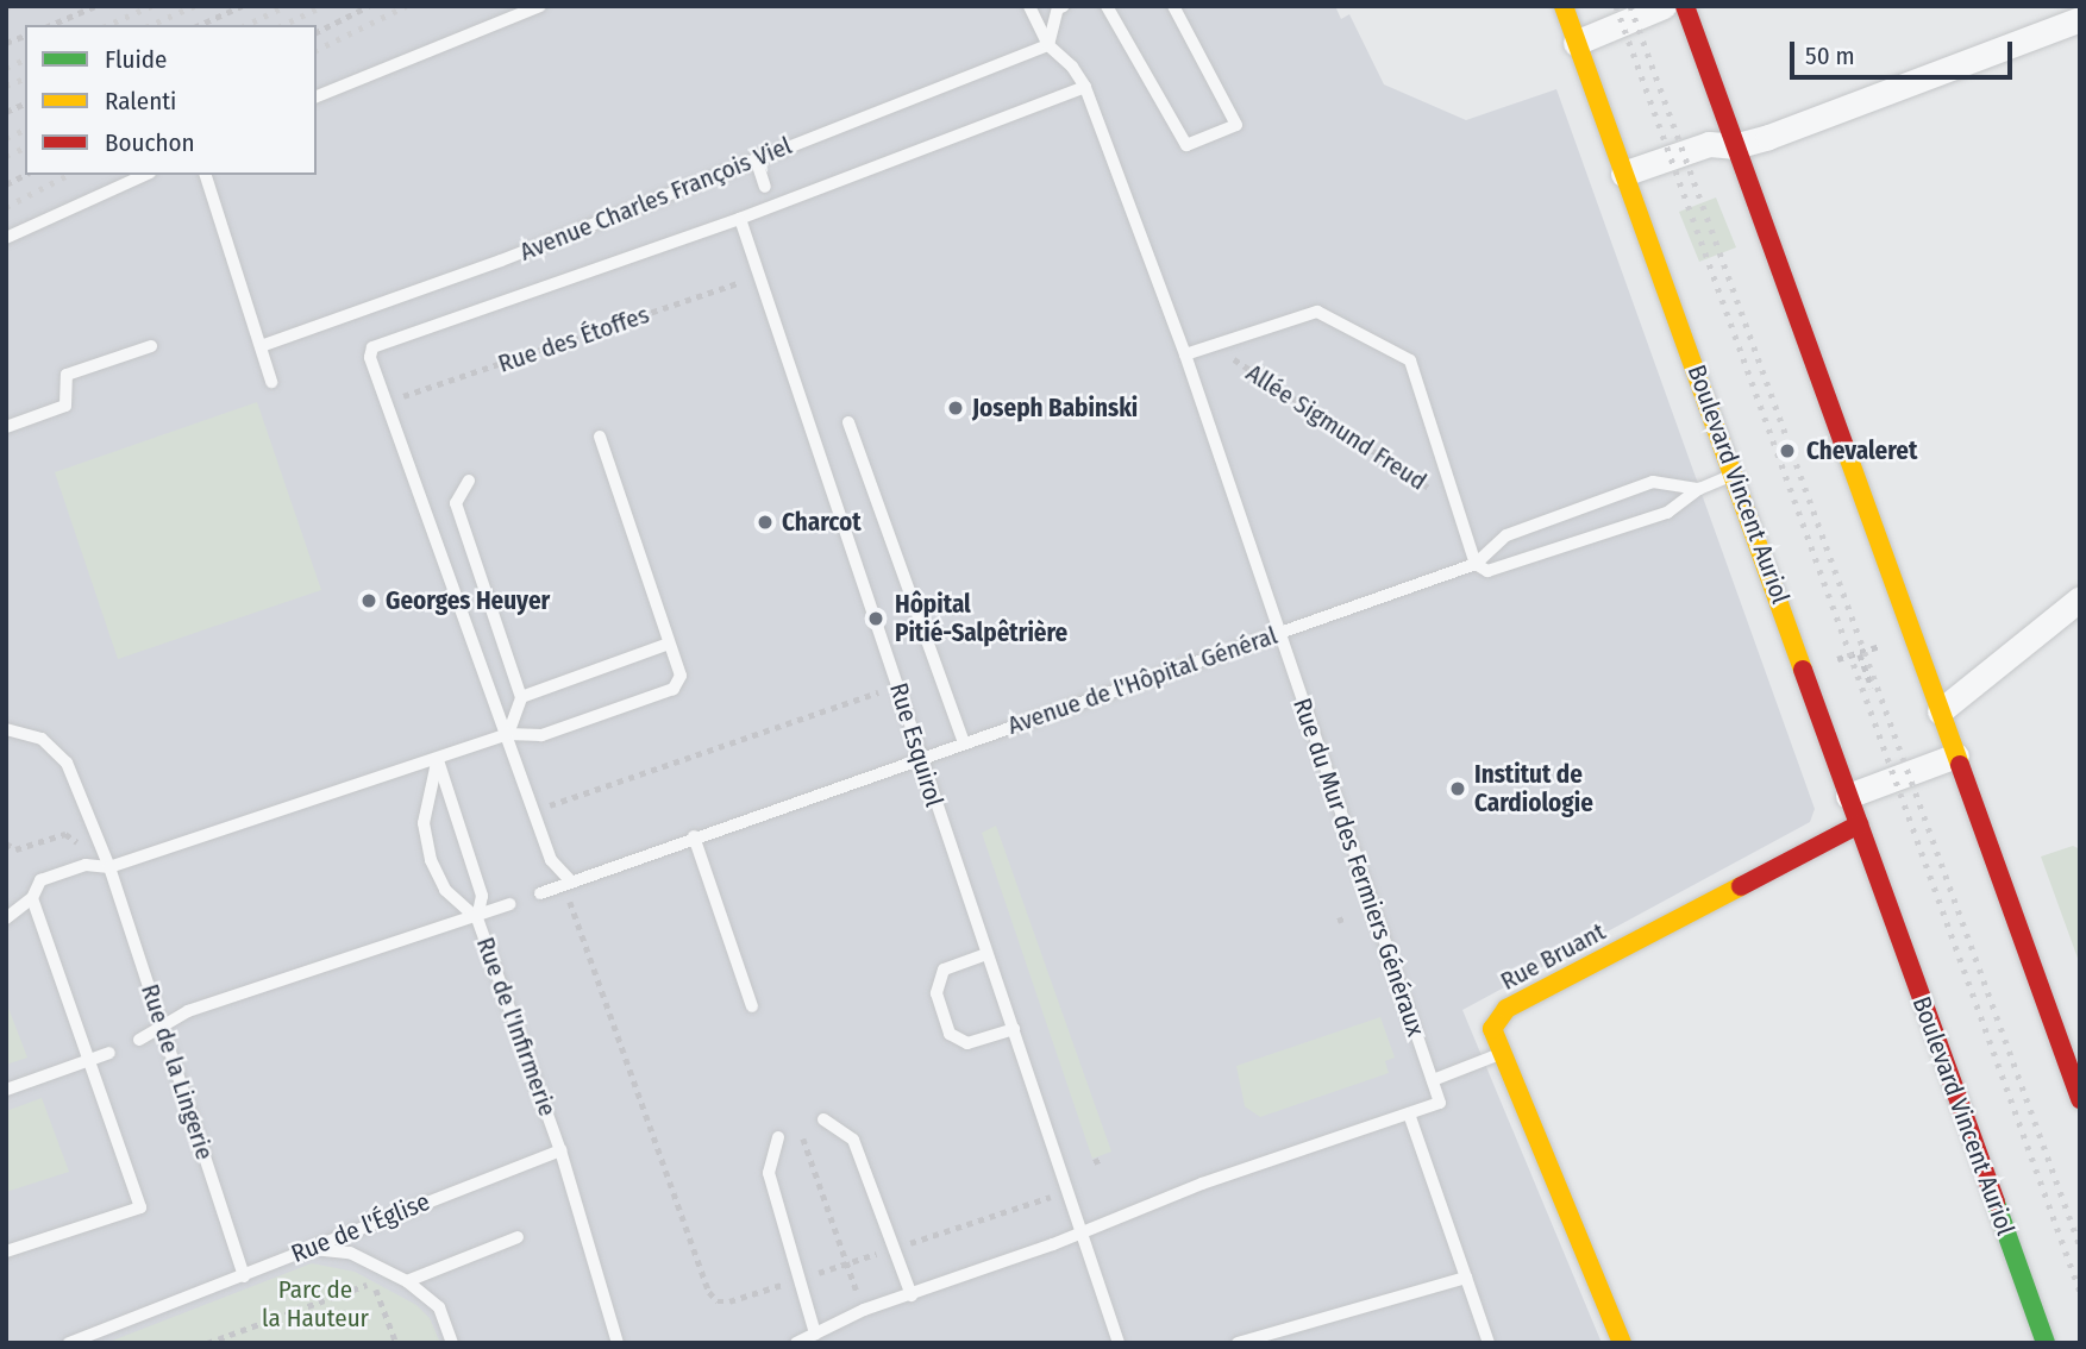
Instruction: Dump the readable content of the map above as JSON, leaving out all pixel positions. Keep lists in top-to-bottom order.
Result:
{
  "streets": {
    "main road": ["Boulevard Vincent Auriol", "Rue Bruant"],
    "lane": [
      "Avenue Charles François Viel",
      "Avenue de l'Hôpital Général",
      "Rue Esquirol",
      "Rue du Mur des Fermiers Généraux",
      "Rue de l'Infirmerie",
      "Rue de la Lingerie",
      "Rue de l'Église"
    ],
    "path": ["Rue des Étoffes", "Allée Sigmund Freud"]
  },
  "crossings": [
    ["Avenue Charles François Viel", "Rue du Mur des Fermiers Généraux"],
    ["Rue des Étoffes", "Rue Esquirol"],
    ["Boulevard Vincent Auriol", "Rue Bruant"],
    ["Avenue de l'Hôpital Général", "Rue Esquirol"],
    ["Avenue de l'Hôpital Général", "Rue du Mur des Fermiers Généraux"],
    ["Rue de l'Infirmerie", "Rue de l'Église"],
    ["Rue de la Lingerie", "Rue de l'Église"]
  ],
  "parks": ["Parc de la Hauteur"],
  "places": [
    "Joseph Babinski",
    "Chevaleret",
    "Charcot",
    "Georges Heuyer",
    "Hôpital Pitié-Salpêtrière",
    "Institut de Cardiologie"
  ],
  "legend": ["Fluide", "Ralenti", "Bouchon"],
  "scale_bar": "50 m"
}
